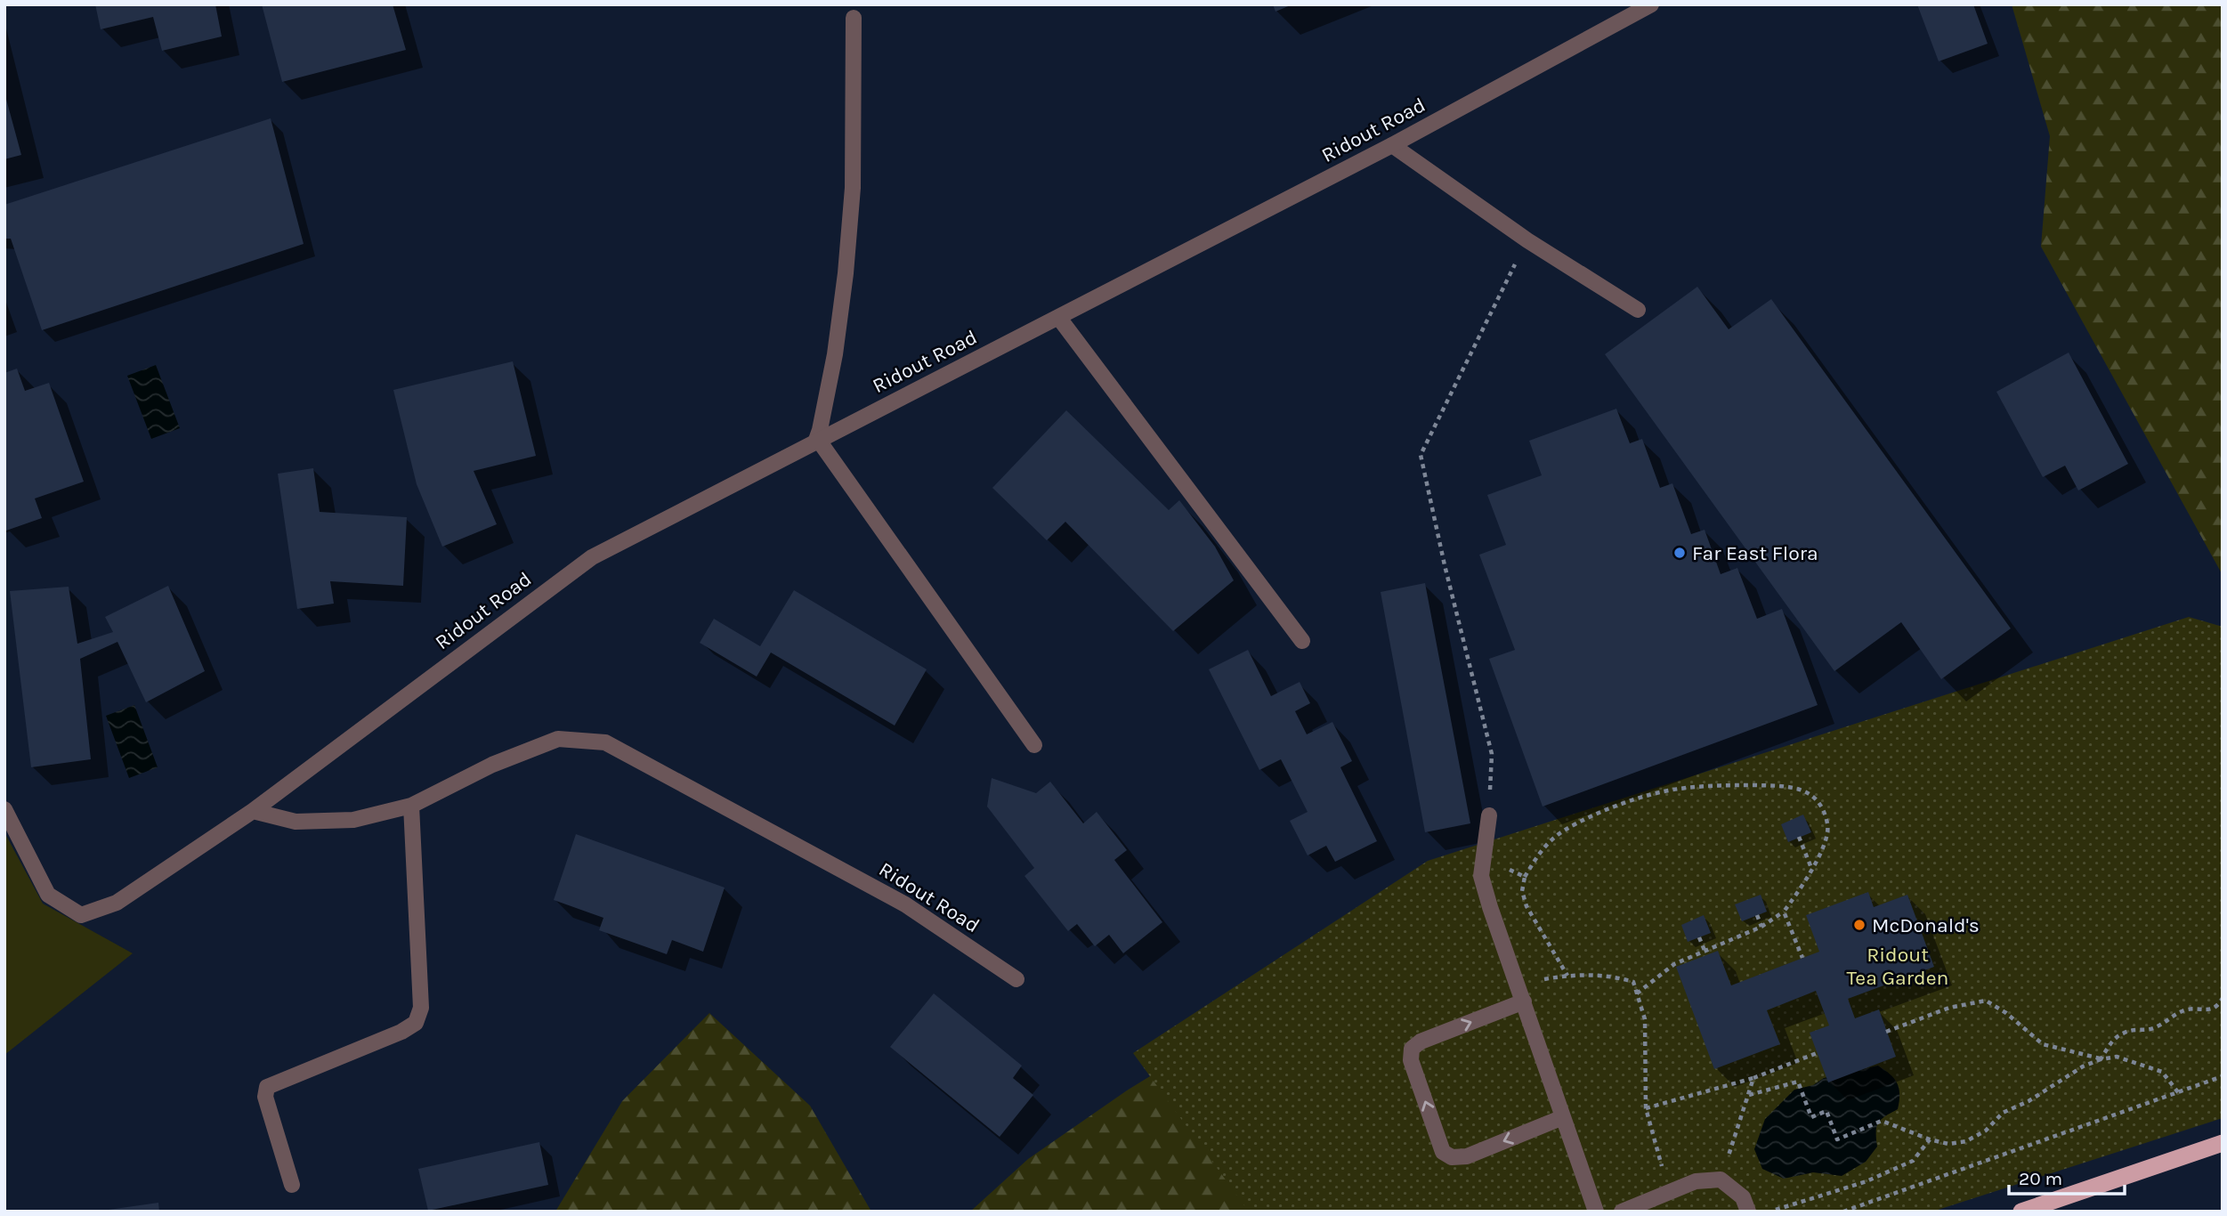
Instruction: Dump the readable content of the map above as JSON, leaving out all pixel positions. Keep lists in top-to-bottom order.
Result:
{
  "streets": {
    "street": ["Ridout Road"]
  },
  "parks": ["Ridout Tea Garden"],
  "places": ["Far East Flora", "McDonald's"],
  "scale_bar": "20 m"
}
